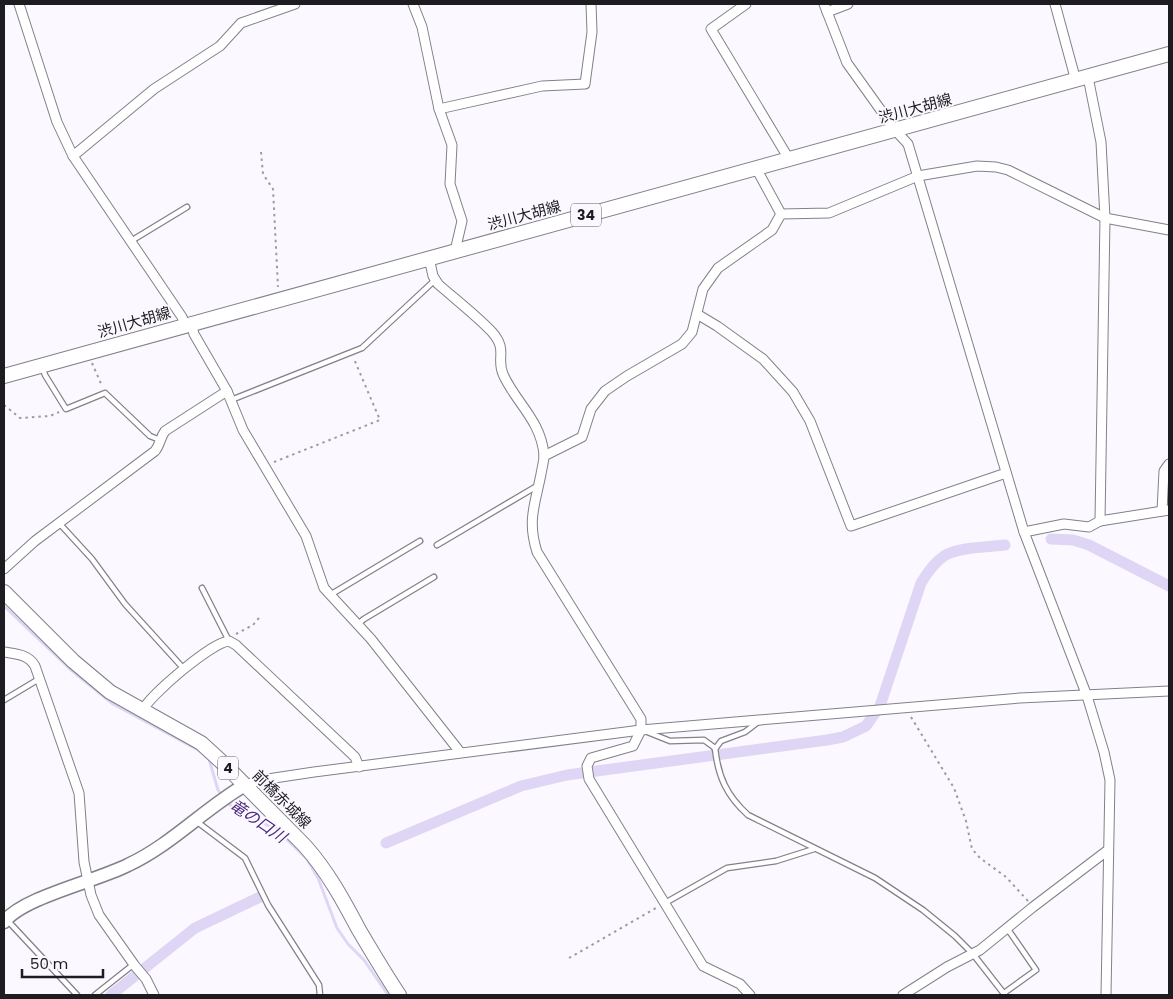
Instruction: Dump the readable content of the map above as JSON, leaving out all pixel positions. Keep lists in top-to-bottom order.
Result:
{
  "streets": {
    "main road": [
      "渋川大胡線",
      "34",
      "4",
      "前橋赤城線"
    ]
  },
  "water": ["竜の口川"],
  "scale_bar": "50 m"
}
